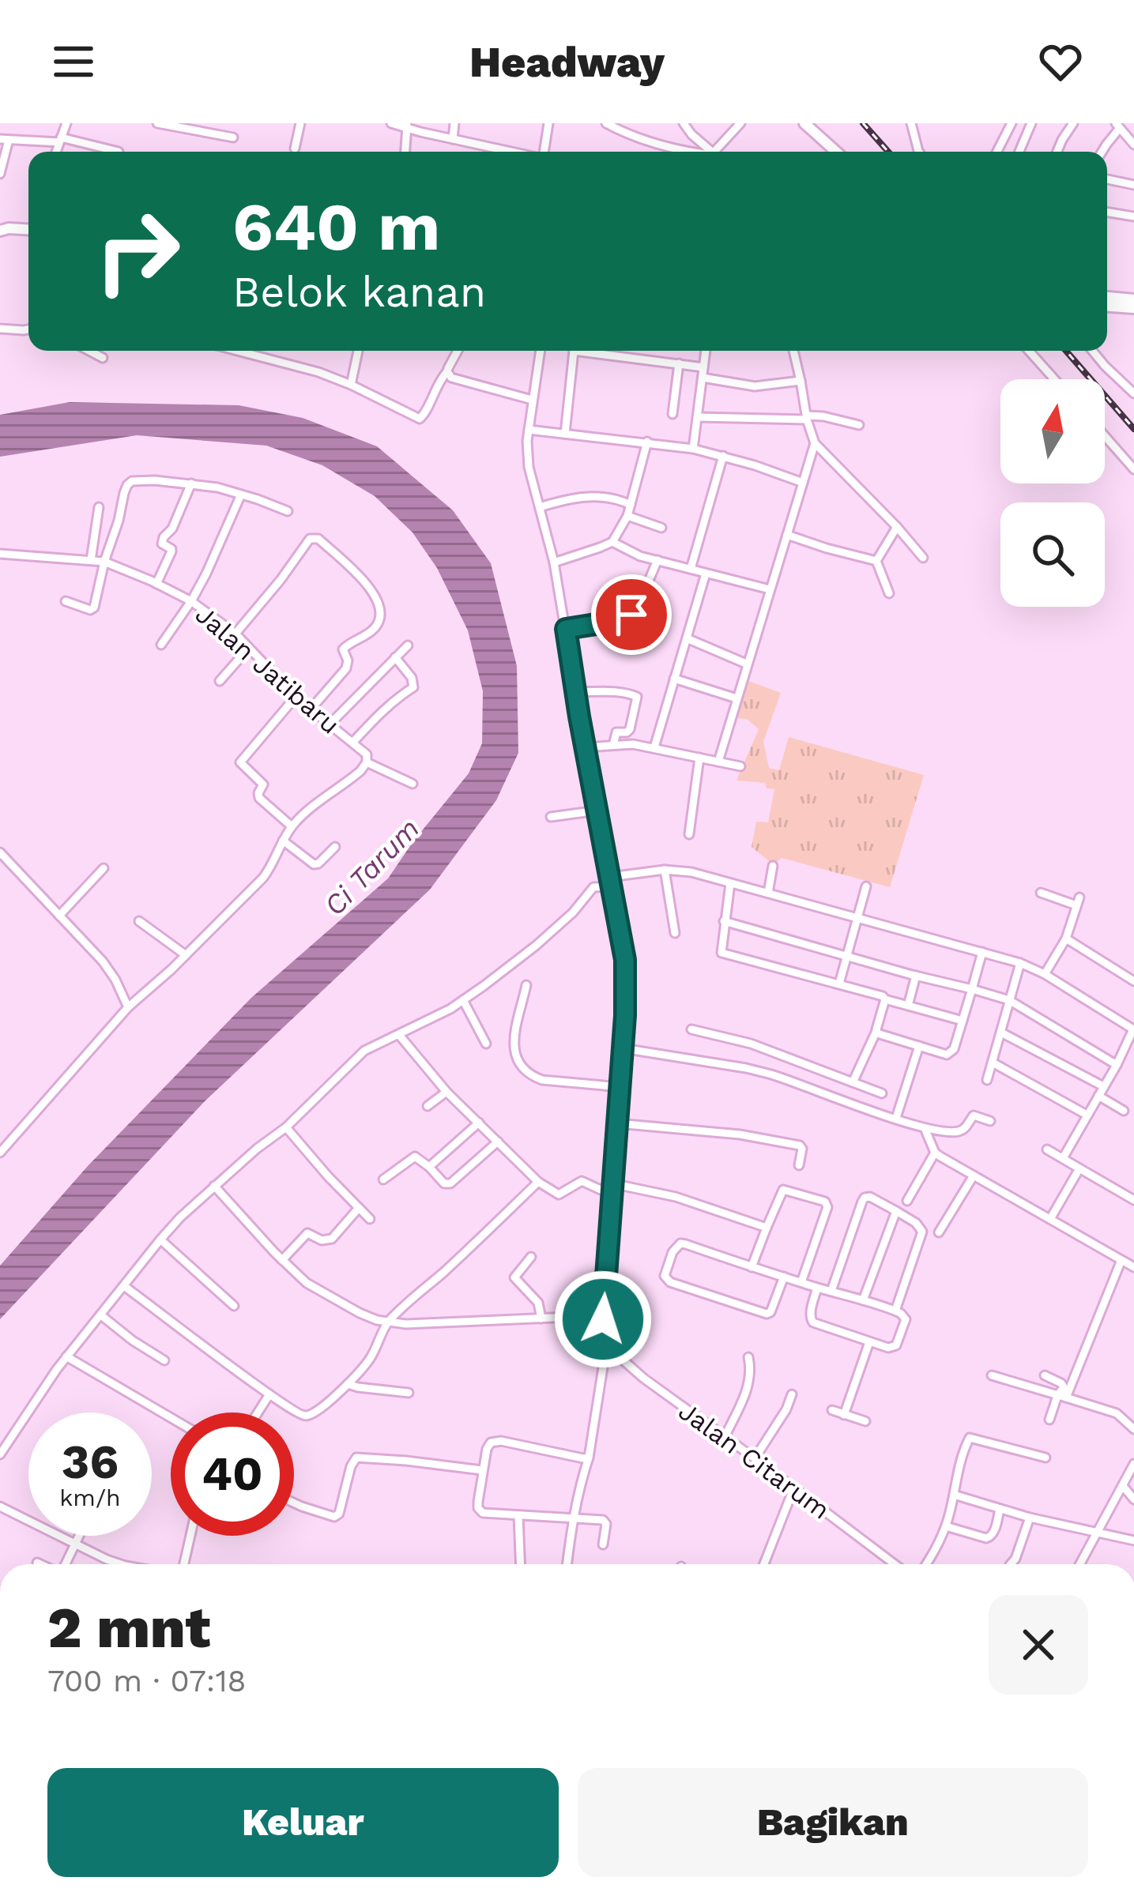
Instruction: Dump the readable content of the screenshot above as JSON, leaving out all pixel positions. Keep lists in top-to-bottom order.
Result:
{
  "streets": {
    "street": ["Jalan Jatibaru", "Jalan Citarum"]
  },
  "water": ["Ci Tarum"],
  "north": "top",
  "page": {
    "header": "Headway",
    "turn": ["640 m", "Belok kanan"],
    "speed": "36 km/h",
    "limit": "40",
    "heading": ["2 mnt", "700 m · 07:18"],
    "buttons": ["Keluar", "Bagikan"]
  }
}
